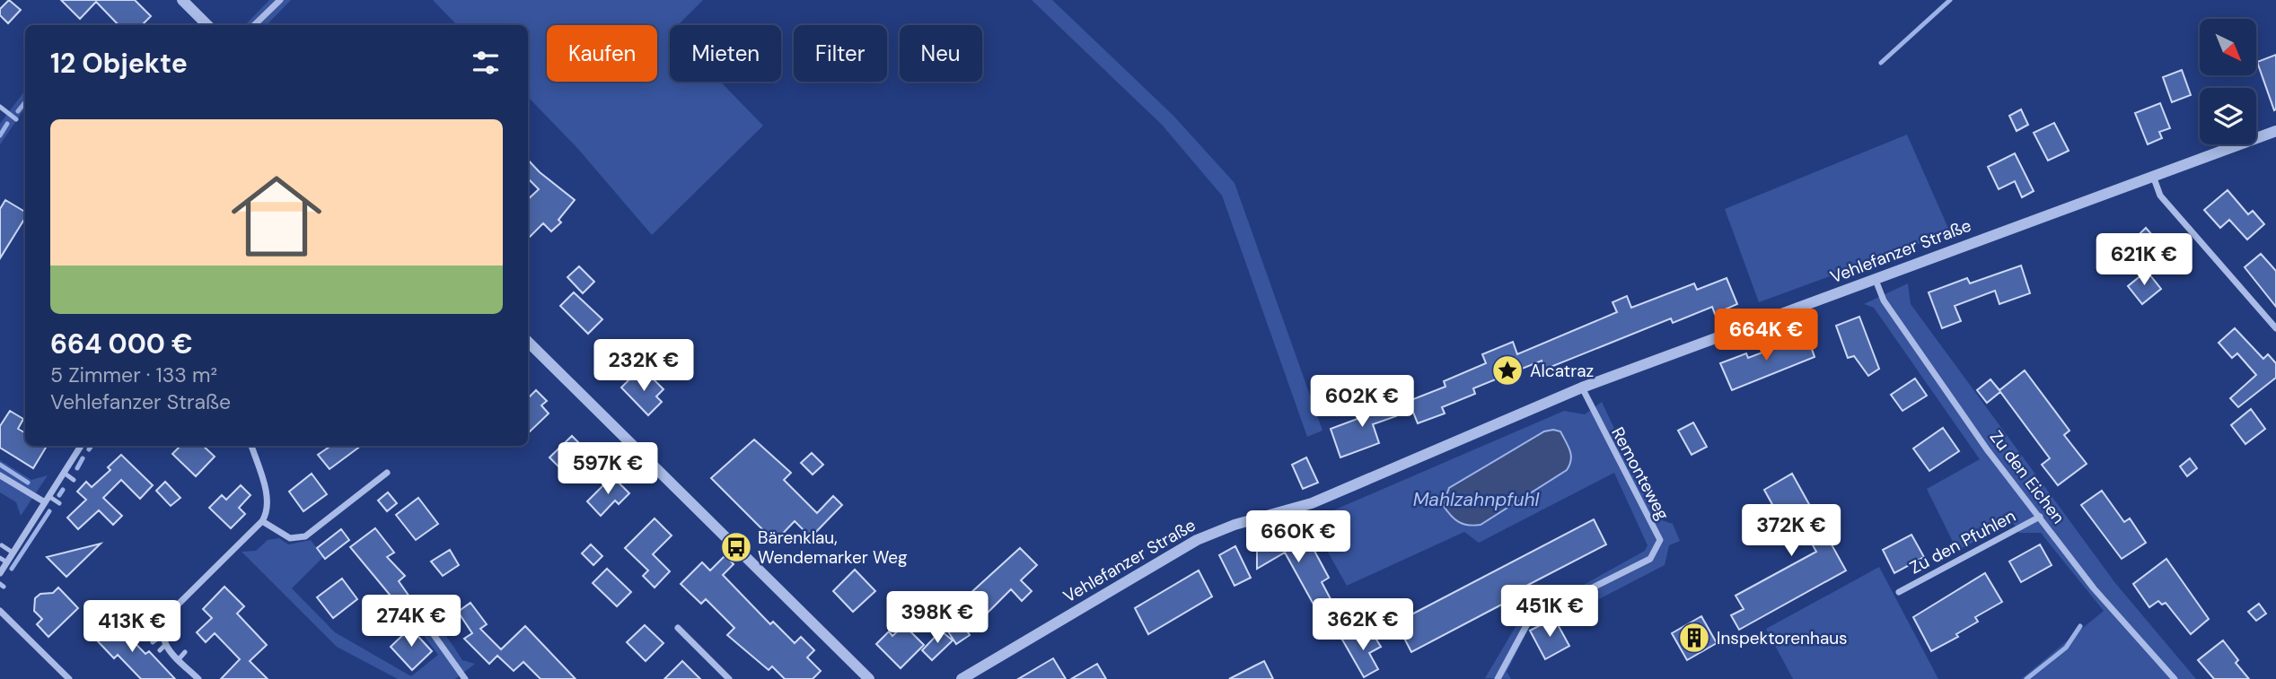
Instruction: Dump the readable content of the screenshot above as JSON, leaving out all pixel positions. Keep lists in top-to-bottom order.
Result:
{
  "streets": {
    "street": [
      "Vehlefanzer Straße",
      "Remonteweg",
      "Zu den Eichen",
      "Zu den Pfuhlen"
    ]
  },
  "crossings": [
    ["Vehlefanzer Straße", "Remonteweg"],
    ["Vehlefanzer Straße", "Zu den Eichen"],
    ["Zu den Eichen", "Zu den Pfuhlen"]
  ],
  "water": ["Mahlzahnpfuhl"],
  "places": {
    "place": ["Alcatraz"],
    "bus stop": ["Bärenklau, Wendemarker Weg"],
    "building": ["Inspektorenhaus"]
  },
  "north": "bottom right",
  "page": {
    "chip": [
      "Kaufen",
      "Mieten",
      "Filter",
      "Neu"
    ],
    "heading": "12 Objekte",
    "list": [
      {
        "name": "664 000 €",
        "note": "5 Zimmer · 133 m² · Vehlefanzer Straße"
      }
    ],
    "price": [
      "621K €",
      "664K €",
      "232K €",
      "602K €",
      "597K €",
      "372K €",
      "660K €",
      "451K €",
      "398K €",
      "274K €",
      "362K €",
      "413K €"
    ]
  }
}
